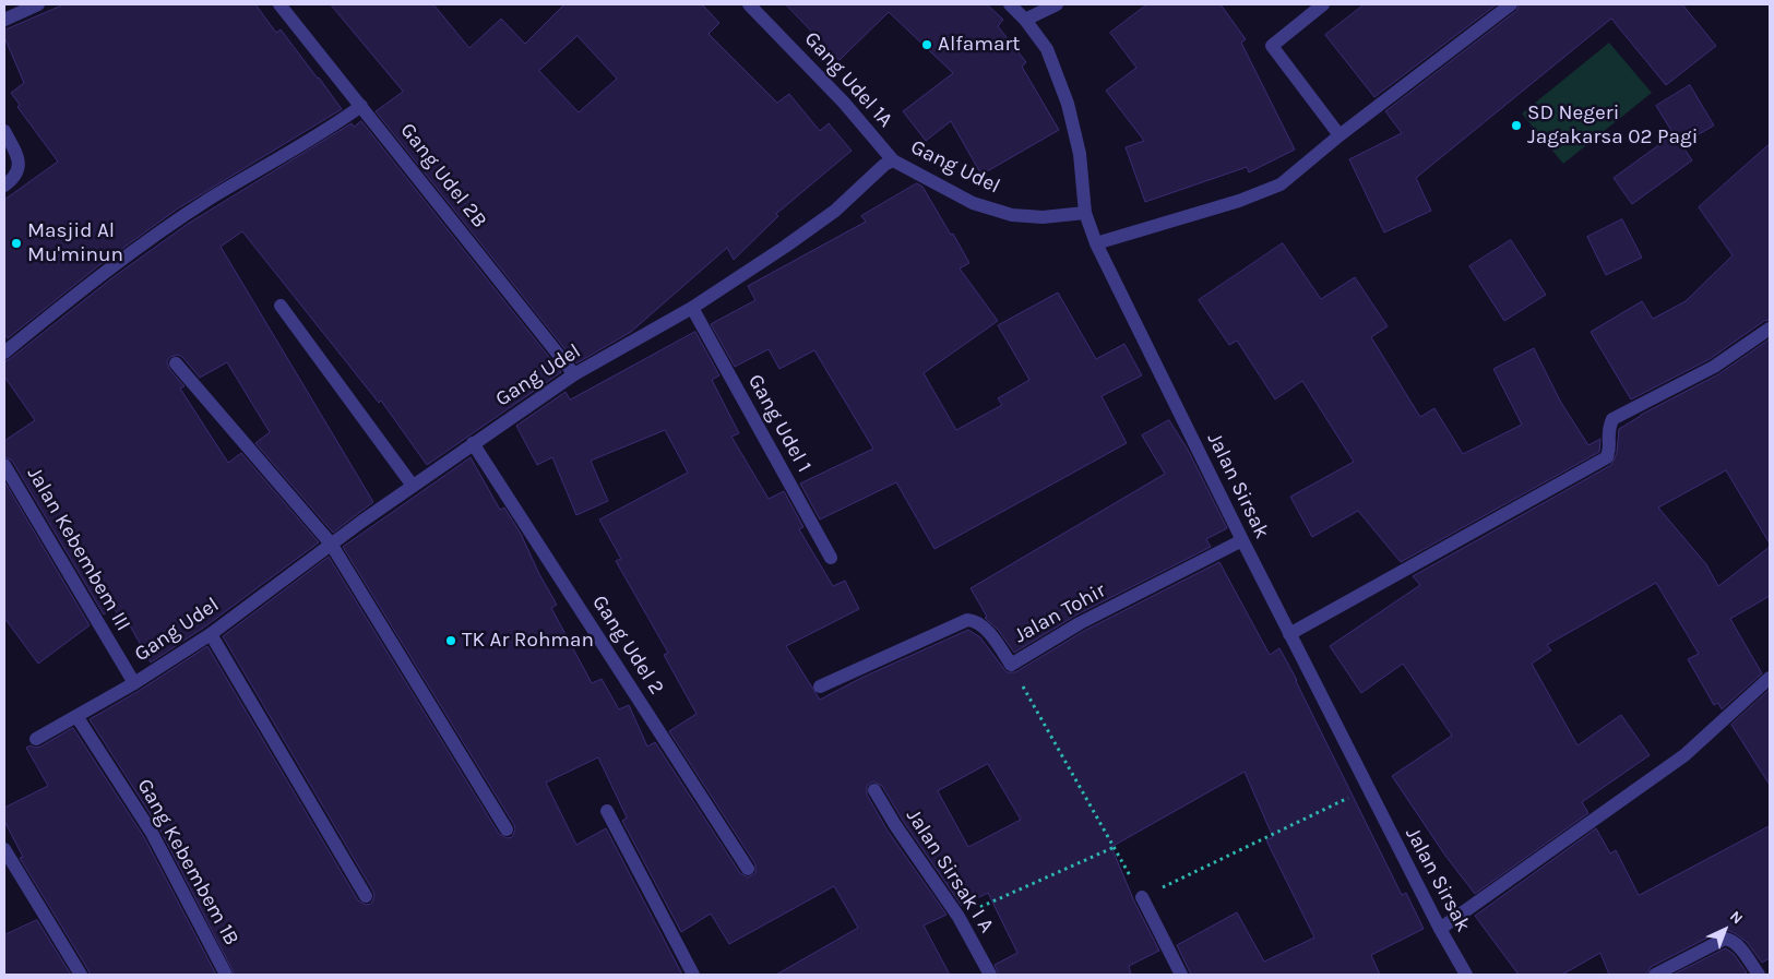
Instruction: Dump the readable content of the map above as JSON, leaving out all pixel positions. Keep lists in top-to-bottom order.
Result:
{
  "streets": {
    "street": [
      "Gang Udel 1A",
      "Gang Udel",
      "Gang Udel 2B",
      "Gang Udel 1",
      "Jalan Sirsak",
      "Jalan Kebembem III",
      "Jalan Tohir",
      "Gang Udel 2",
      "Gang Kebembem 1B",
      "Jalan Sirsak I A"
    ]
  },
  "crossings": [
    ["Gang Udel 1A", "Gang Udel"],
    ["Gang Udel", "Gang Udel 2B"],
    ["Gang Udel", "Gang Udel 1"],
    ["Gang Udel", "Jalan Sirsak"],
    ["Gang Udel", "Jalan Kebembem III"],
    ["Gang Udel", "Gang Udel 2"],
    ["Gang Udel", "Gang Kebembem 1B"],
    ["Jalan Sirsak", "Jalan Tohir"]
  ],
  "places": [
    "Alfamart",
    "SD Negeri Jagakarsa 02 Pagi",
    "Masjid Al Mu'minun",
    "TK Ar Rohman"
  ],
  "north": "top right"
}
